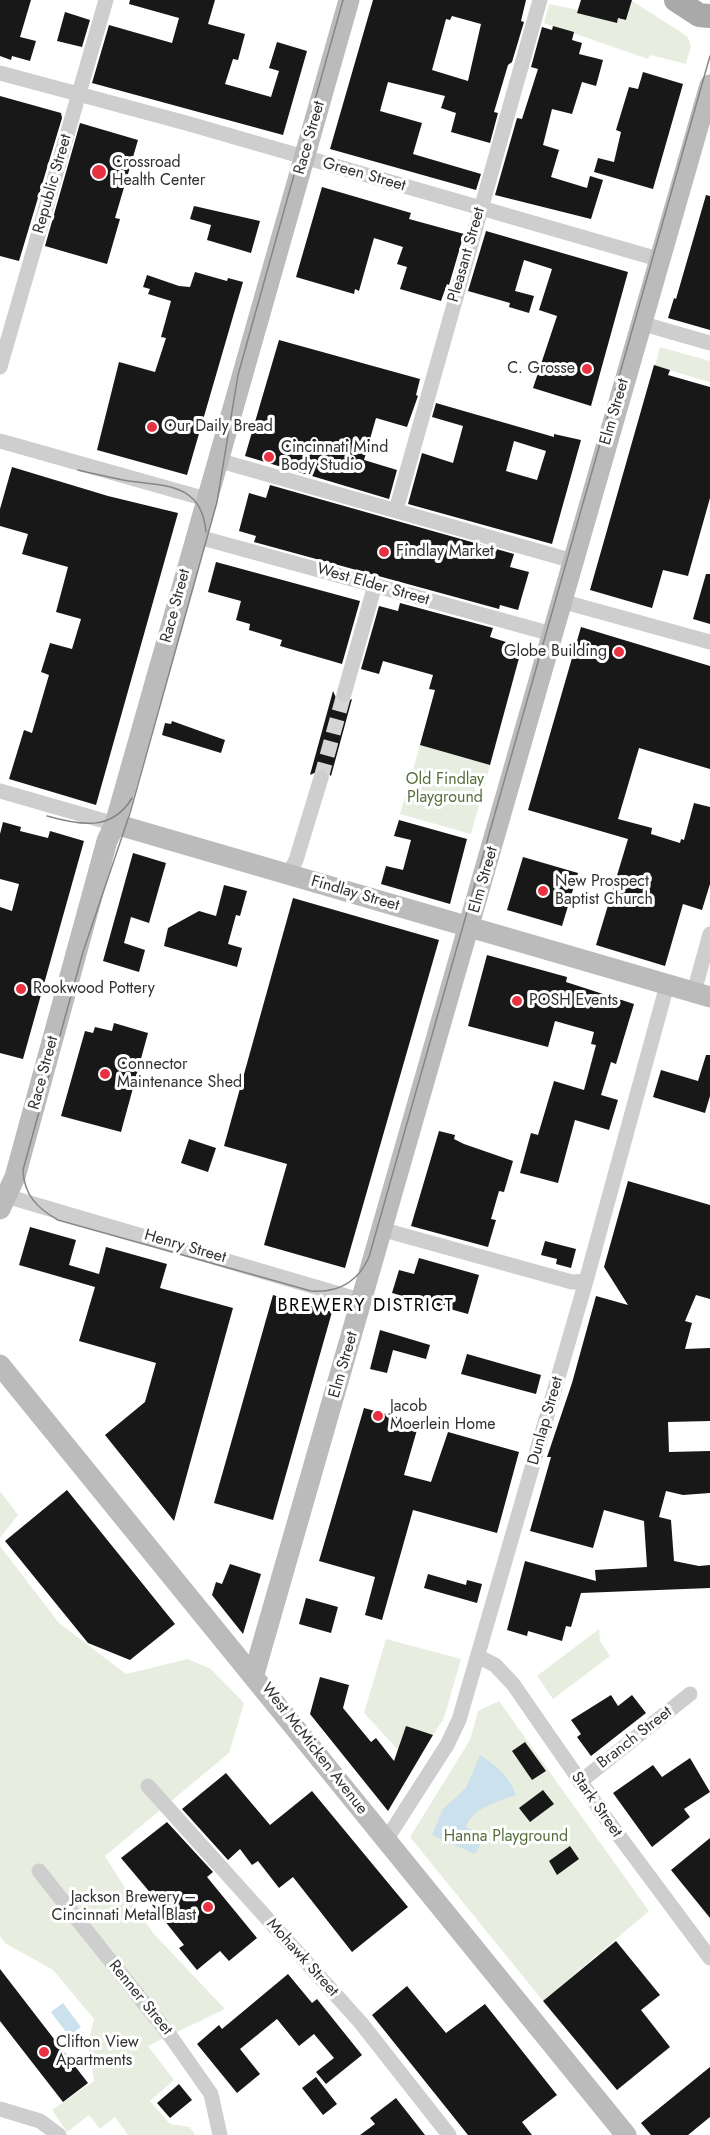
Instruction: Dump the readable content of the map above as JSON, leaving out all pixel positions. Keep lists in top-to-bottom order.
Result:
{
  "streets": {
    "street": [
      "Race Street",
      "Green Street",
      "Republic Street",
      "Pleasant Street",
      "Elm Street",
      "West Elder Street",
      "Findlay Street",
      "Henry Street",
      "Dunlap Street",
      "Branch Street",
      "West McMicken Avenue",
      "Stark Street",
      "Mohawk Street",
      "Renner Street"
    ]
  },
  "crossings": [
    ["Race Street", "Green Street"],
    ["Race Street", "West Elder Street"],
    ["Race Street", "Findlay Street"],
    ["Race Street", "Henry Street"],
    ["Green Street", "Republic Street"],
    ["Green Street", "Pleasant Street"],
    ["Green Street", "Elm Street"],
    ["Elm Street", "West Elder Street"],
    ["Elm Street", "Findlay Street"],
    ["Elm Street", "Henry Street"],
    ["Elm Street", "West McMicken Avenue"],
    ["Findlay Street", "Dunlap Street"],
    ["Dunlap Street", "West McMicken Avenue"],
    ["Dunlap Street", "Stark Street"],
    ["Branch Street", "Stark Street"]
  ],
  "districts": ["BREWERY DISTRICT"],
  "parks": ["Old Findlay Playground", "Hanna Playground"],
  "places": [
    "Crossroad Health Center",
    "C. Grosse",
    "Our Daily Bread",
    "Cincinnati Mind Body Studio",
    "Findlay Market",
    "Globe Building",
    "New Prospect Baptist Church",
    "Rookwood Pottery",
    "POSH Events",
    "Connector Maintenance Shed",
    "Jacob Moerlein Home",
    "Jackson Brewery – Cincinnati Metal Blast",
    "Clifton View Apartments"
  ]
}
